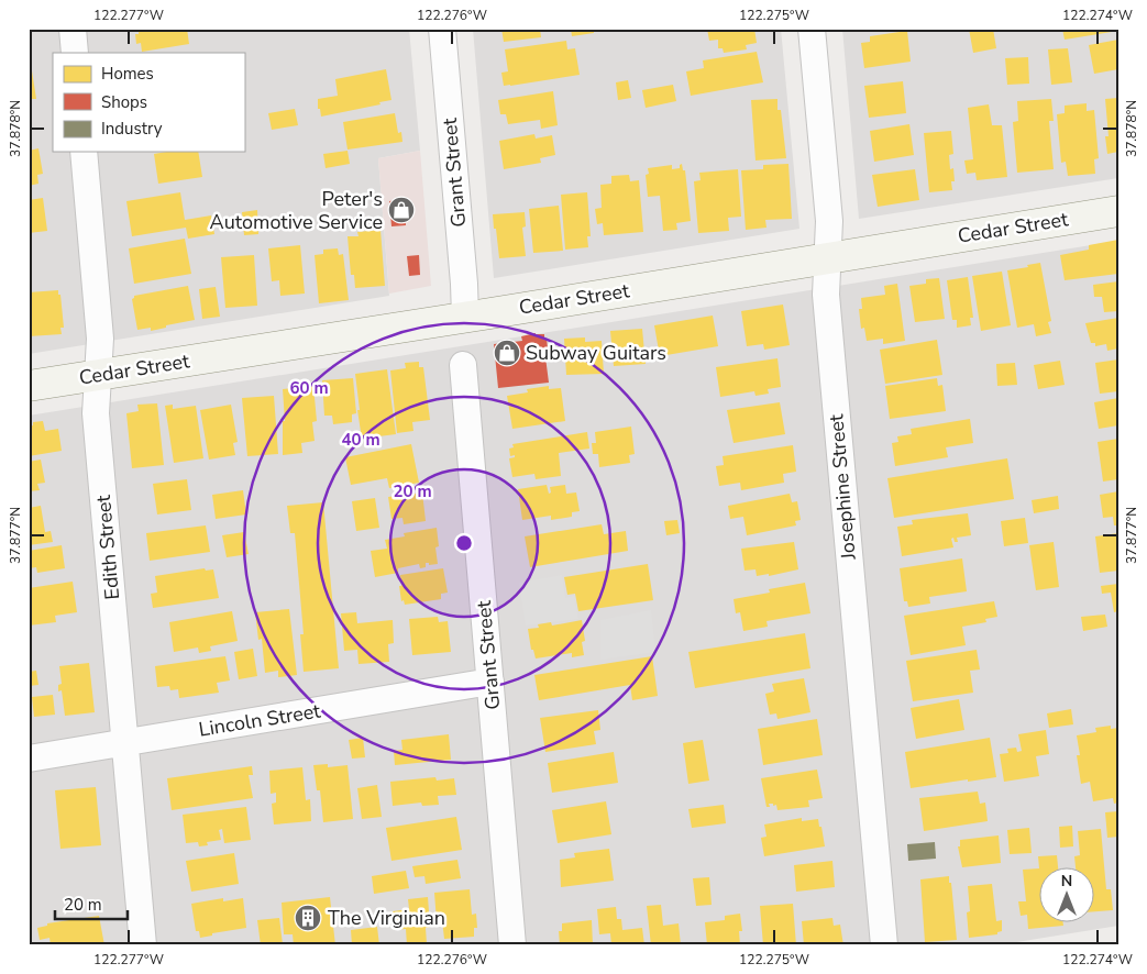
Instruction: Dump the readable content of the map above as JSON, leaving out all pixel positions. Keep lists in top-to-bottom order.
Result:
{
  "streets": {
    "street": [
      "Grant Street",
      "Cedar Street",
      "Josephine Street",
      "Edith Street",
      "Lincoln Street"
    ]
  },
  "crossings": [
    ["Grant Street", "Cedar Street"],
    ["Grant Street", "Lincoln Street"],
    ["Cedar Street", "Josephine Street"],
    ["Cedar Street", "Edith Street"],
    ["Edith Street", "Lincoln Street"]
  ],
  "places": {
    "shop": ["Peter's Automotive Service", "Subway Guitars"],
    "building": ["The Virginian"]
  },
  "legend": ["Homes", "Shops", "Industry"],
  "scale_bar": "20 m",
  "north": "top",
  "coordinates": [
    "122.277°W",
    "122.276°W",
    "122.275°W",
    "122.274°W",
    "37.878°N",
    "37.877°N"
  ],
  "rings": ["60 m", "40 m", "20 m"]
}
